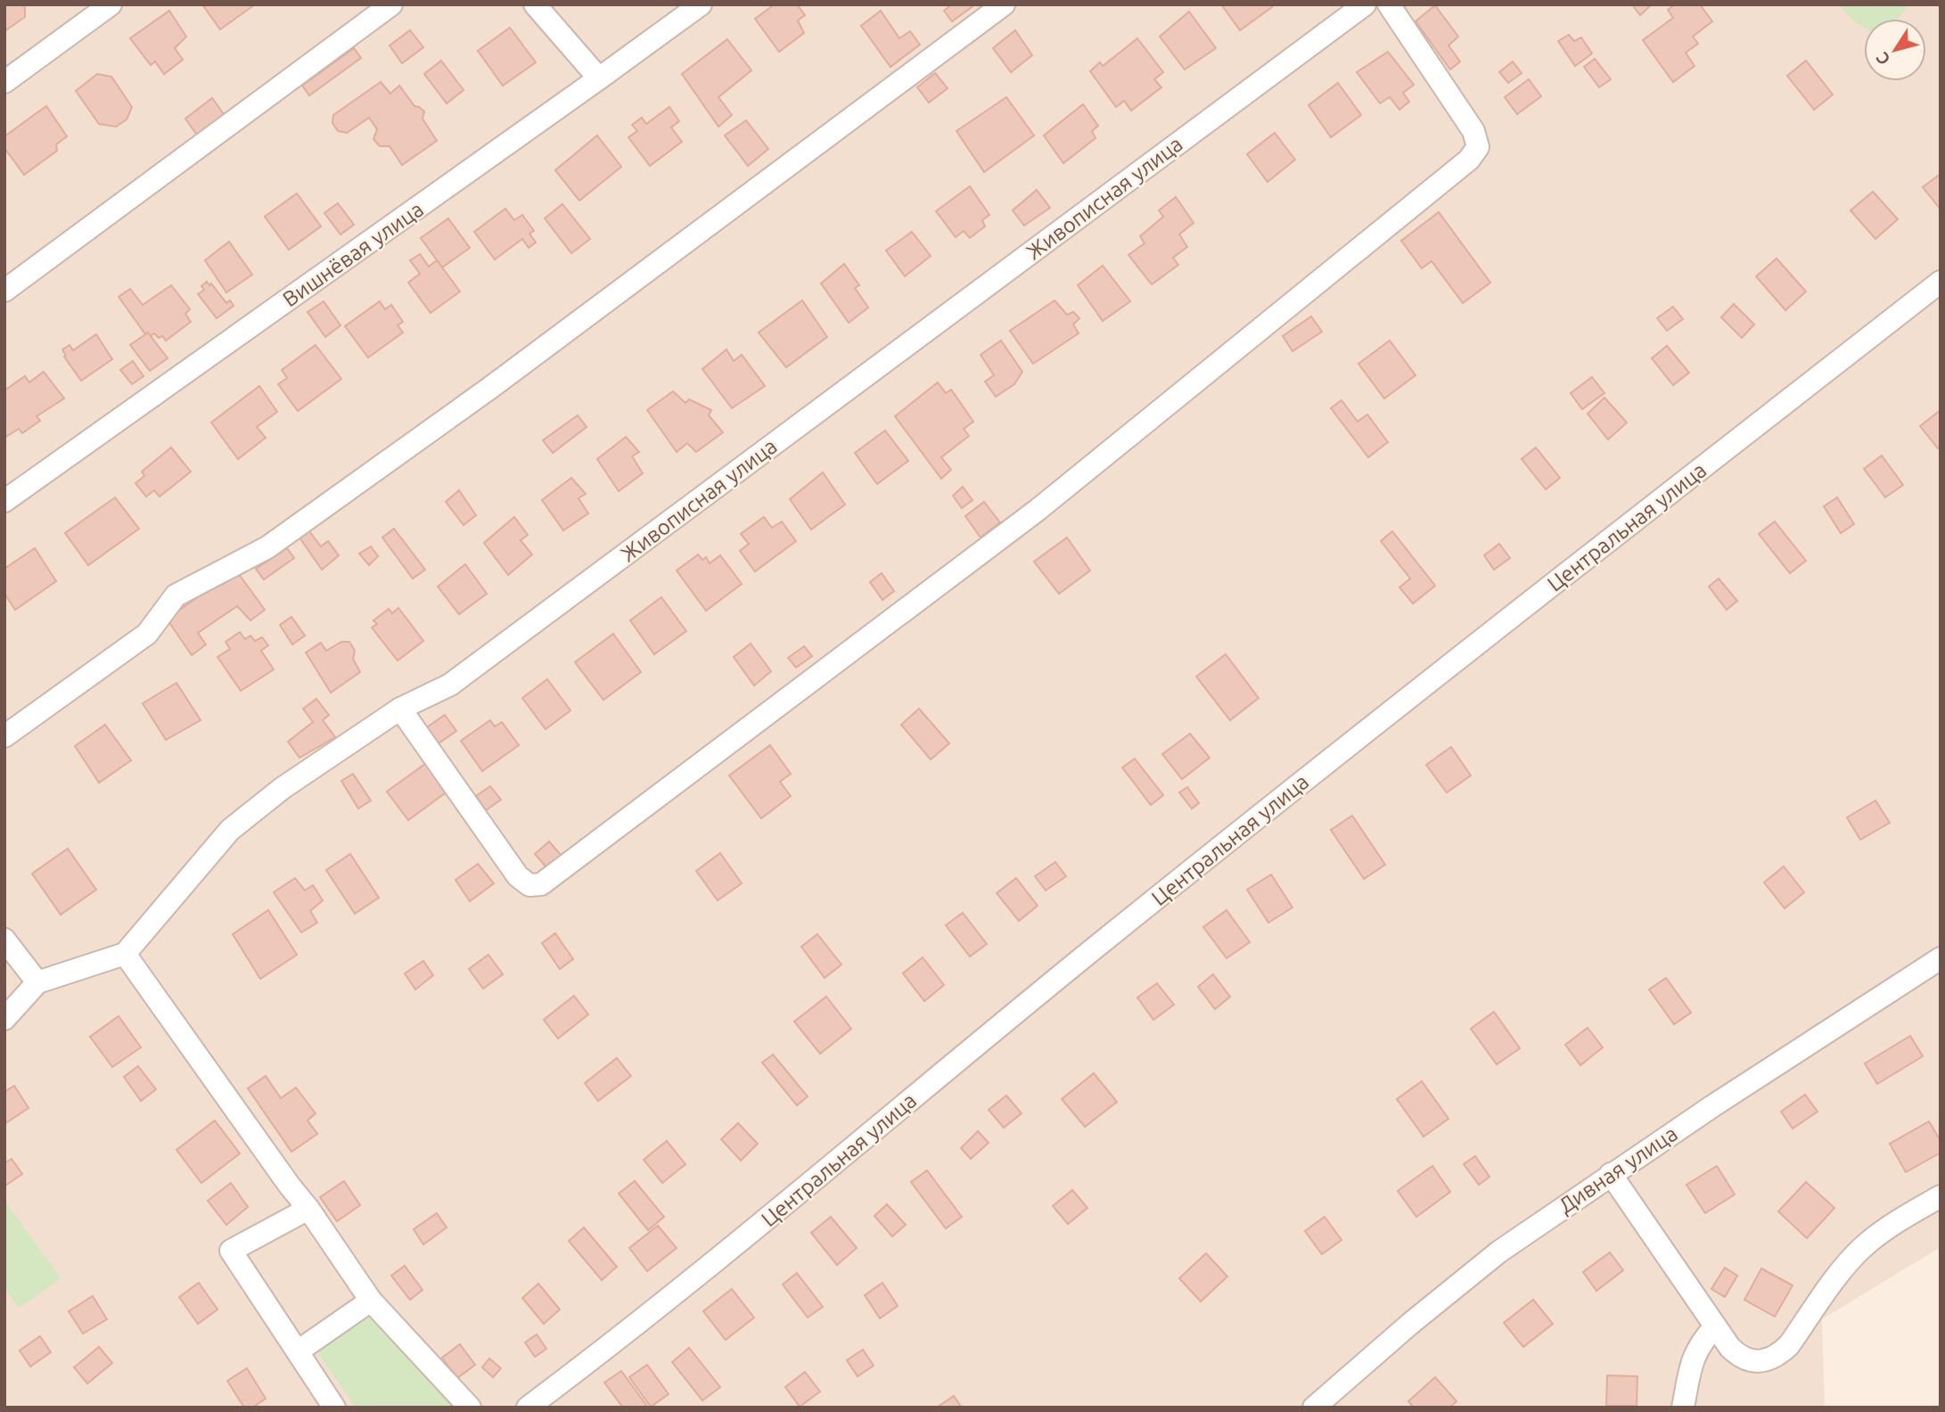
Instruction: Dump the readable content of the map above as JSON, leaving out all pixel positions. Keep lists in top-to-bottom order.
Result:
{
  "streets": {
    "street": [
      "Живописная улица",
      "Вишнёвая улица",
      "Центральная улица",
      "Дивная улица"
    ]
  },
  "north": "bottom left"
}
